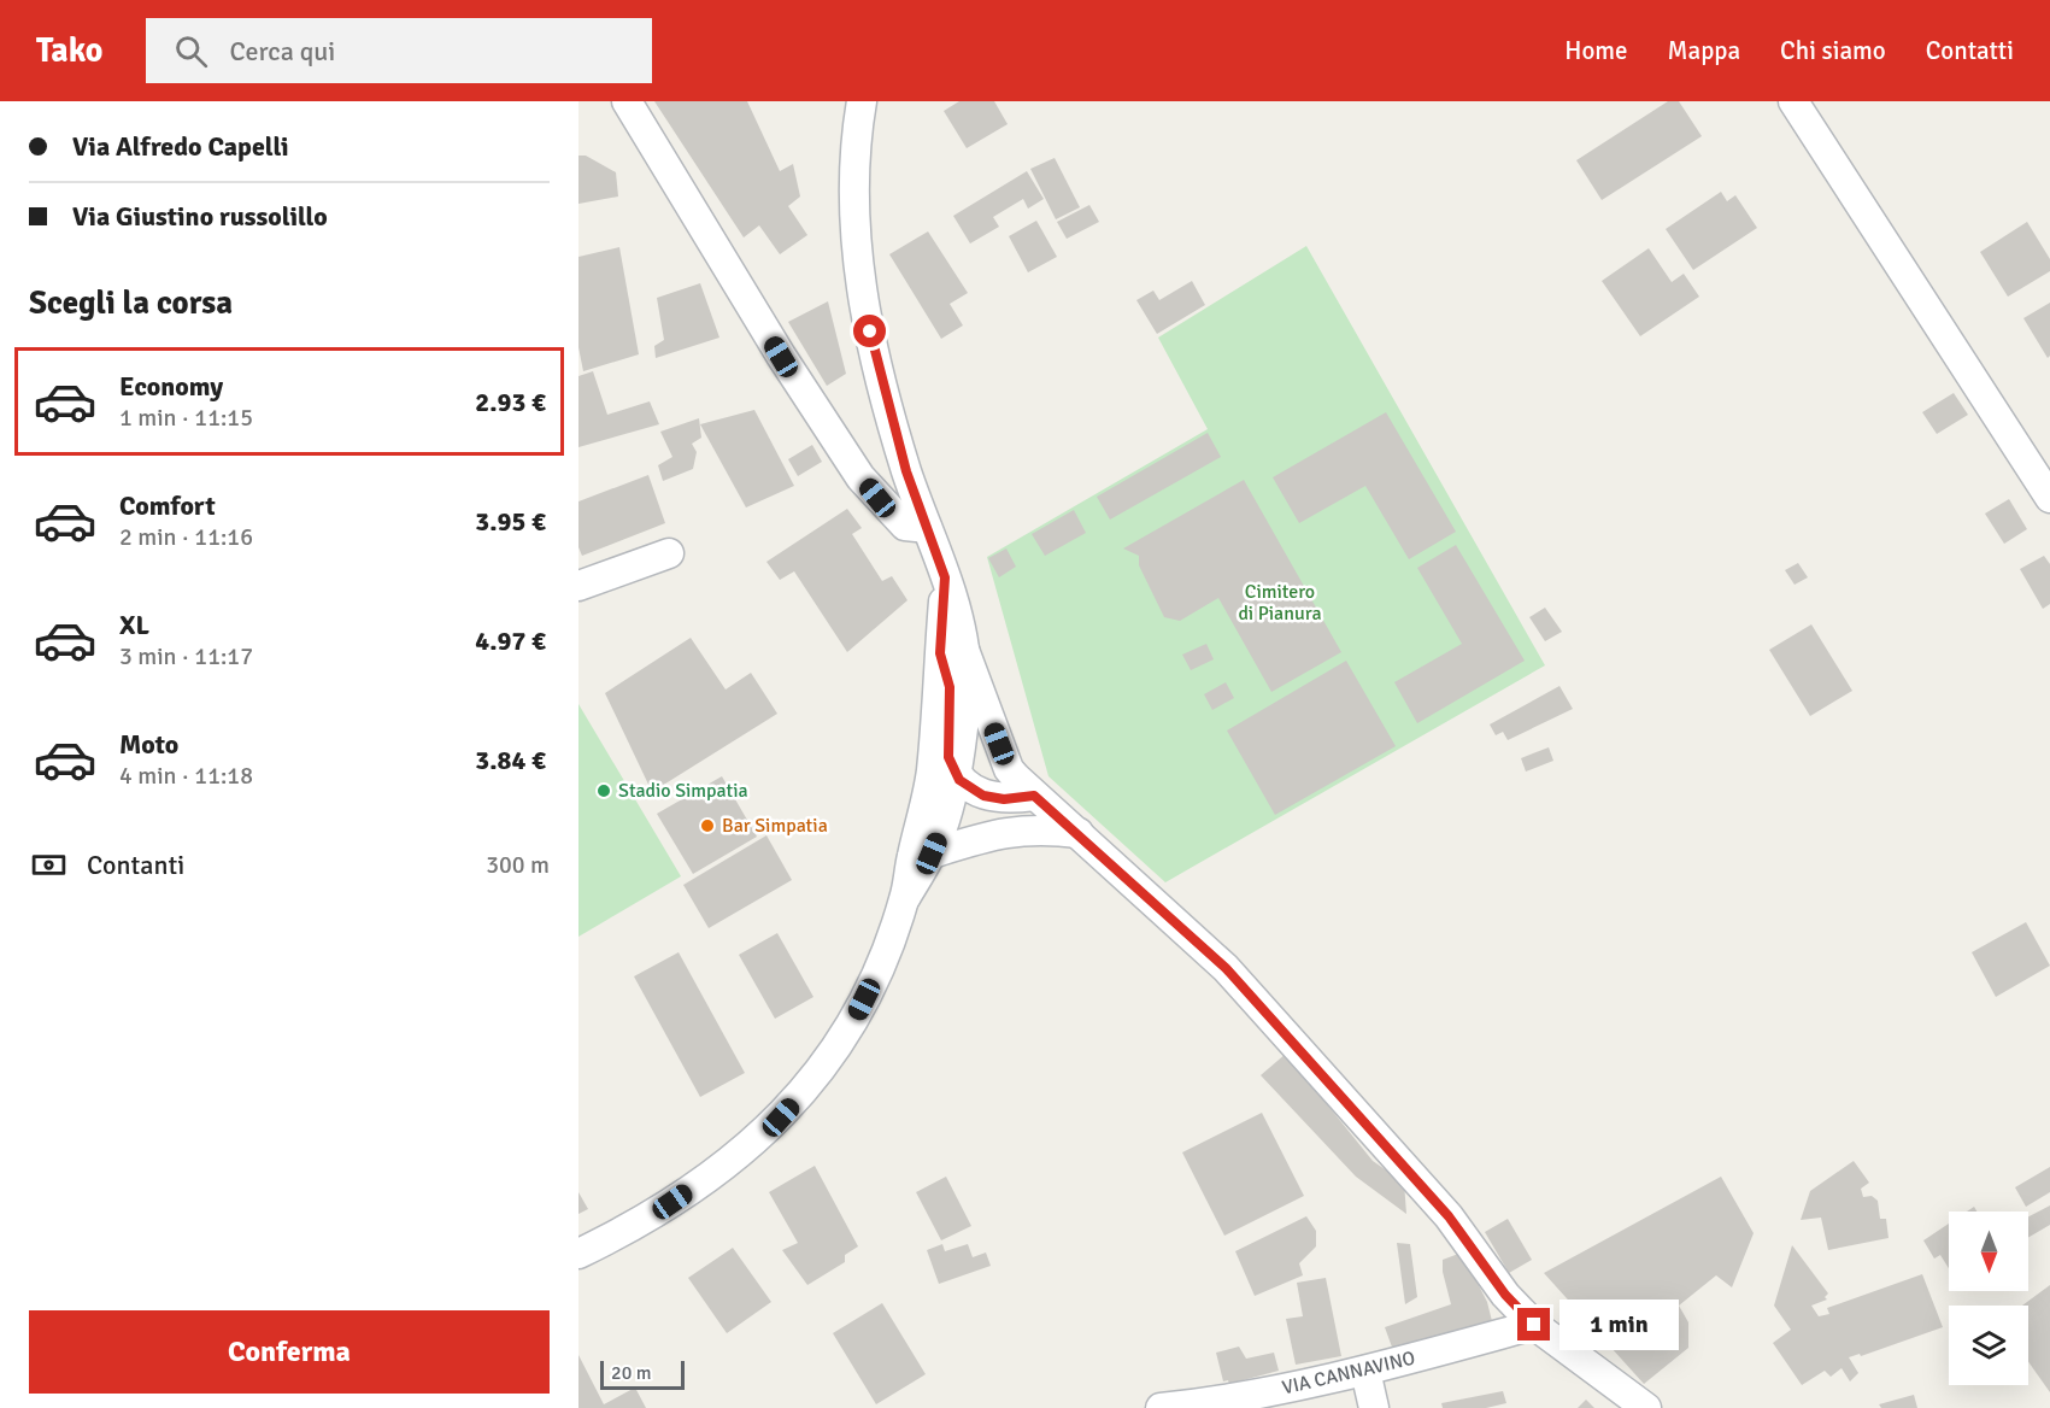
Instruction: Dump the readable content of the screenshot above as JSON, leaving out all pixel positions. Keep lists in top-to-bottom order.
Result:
{
  "streets": {
    "street": ["VIA CANNAVINO"]
  },
  "parks": ["Cimitero di Pianura"],
  "places": ["Stadio Simpatia", "Bar Simpatia"],
  "scale_bar": "20 m",
  "north": "bottom",
  "page": {
    "header": "Tako",
    "search": "Cerca qui",
    "nav": [
      "Home",
      "Mappa",
      "Chi siamo",
      "Contatti"
    ],
    "banner": ["Via Alfredo Capelli", "Via Giustino russolillo"],
    "heading": "Scegli la corsa",
    "list": [
      {
        "name": "Economy",
        "note": "1 min · 11:15",
        "value": "2.93 €"
      },
      {
        "name": "Comfort",
        "note": "2 min · 11:16",
        "value": "3.95 €"
      },
      {
        "name": "XL",
        "note": "3 min · 11:17",
        "value": "4.97 €"
      },
      {
        "name": "Moto",
        "note": "4 min · 11:18",
        "value": "3.84 €"
      }
    ],
    "pay": ["Contanti", "300 m"],
    "buttons": "Conferma",
    "bubble": "1 min",
    "scale": "20 m"
  }
}
